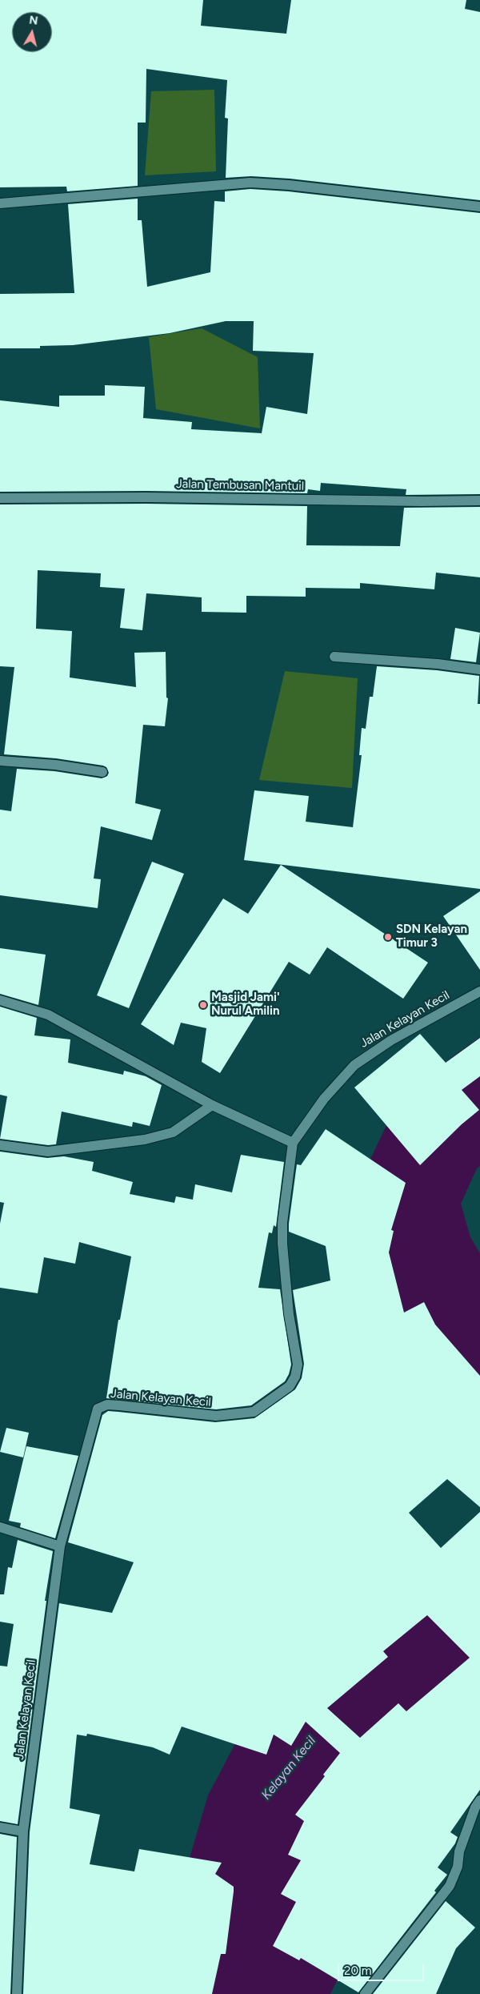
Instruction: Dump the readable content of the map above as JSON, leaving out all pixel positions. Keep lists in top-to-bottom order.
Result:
{
  "streets": {
    "street": ["Jalan Tembusan Mantuil", "Jalan Kelayan Kecil"]
  },
  "water": ["Kelayan Kecil"],
  "places": ["SDN Kelayan Timur 3", "Masjid Jami' Nurul Amilin"],
  "scale_bar": "20 m",
  "north": "top"
}
